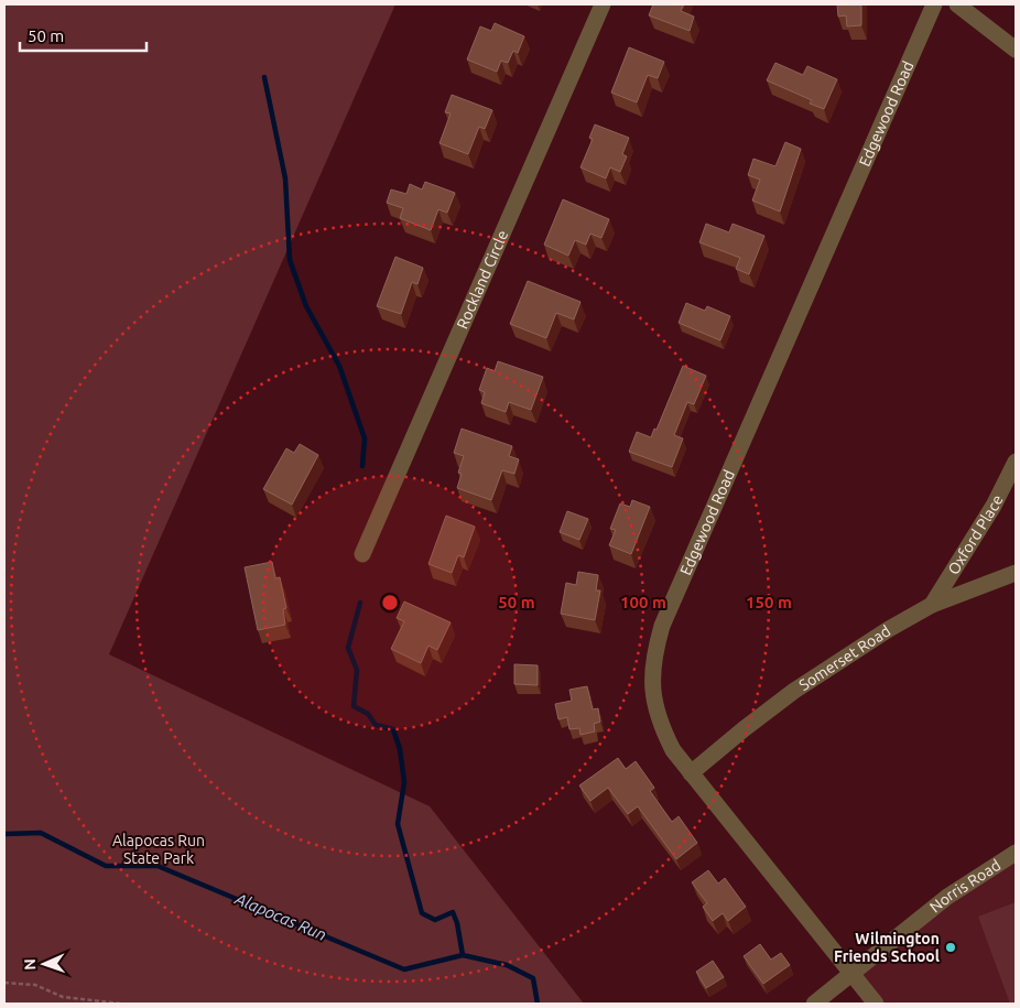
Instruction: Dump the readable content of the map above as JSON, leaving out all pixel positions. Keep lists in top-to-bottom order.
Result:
{
  "streets": {
    "street": [
      "Edgewood Road",
      "Rockland Circle",
      "Oxford Place",
      "Somerset Road",
      "Norris Road"
    ]
  },
  "crossings": [
    ["Edgewood Road", "Somerset Road"],
    ["Edgewood Road", "Norris Road"],
    ["Oxford Place", "Somerset Road"]
  ],
  "water": ["Alapocas Run"],
  "parks": ["Alapocas Run State Park"],
  "places": ["Wilmington Friends School"],
  "scale_bar": "50 m",
  "north": "left",
  "rings": ["50 m", "100 m", "150 m"]
}
